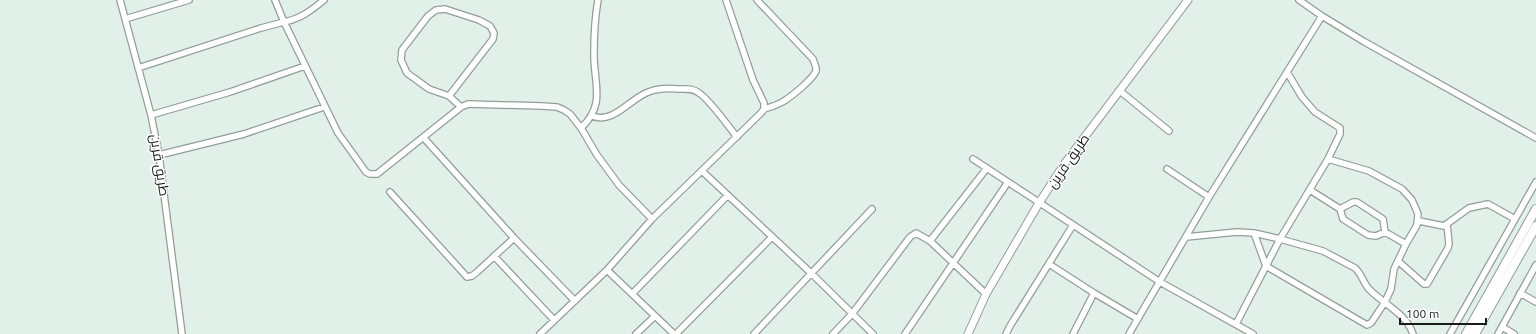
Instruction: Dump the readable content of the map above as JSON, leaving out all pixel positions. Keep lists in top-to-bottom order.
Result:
{
  "streets": {
    "main road": ["طريق قرين"]
  },
  "scale_bar": "100 m"
}
